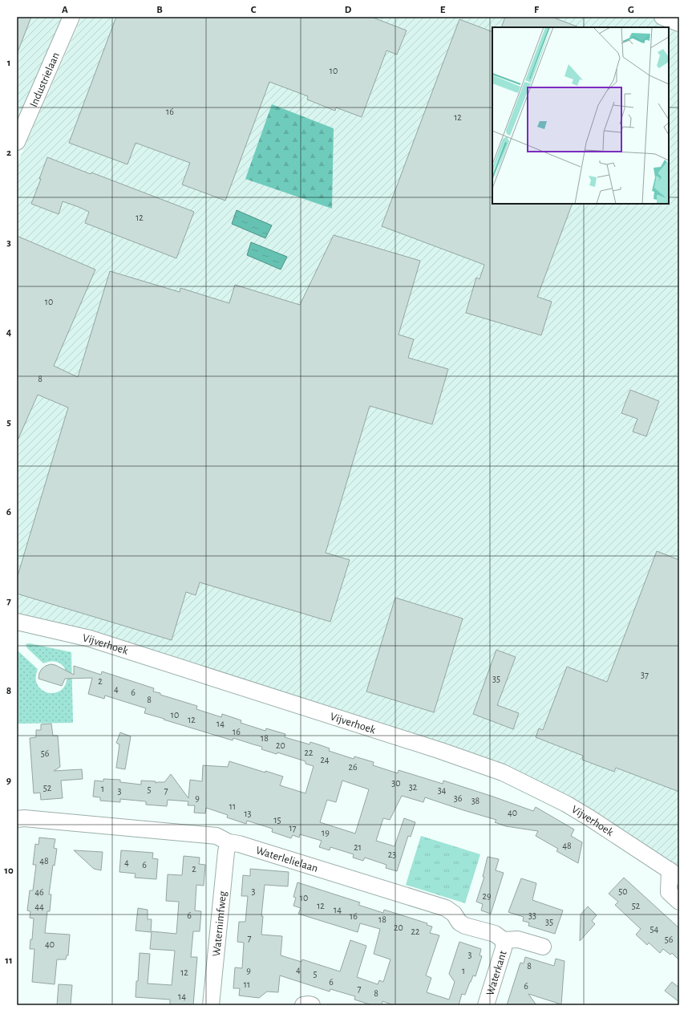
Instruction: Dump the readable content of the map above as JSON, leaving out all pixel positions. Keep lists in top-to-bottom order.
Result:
{
  "streets": {
    "street": [
      "Industrielaan",
      "Vijverhoek",
      "Waterlelielaan",
      "Waternimfweg",
      "Waterkant"
    ]
  },
  "crossings": [
    ["Waterlelielaan", "Waternimfweg"],
    ["Waterlelielaan", "Waterkant"]
  ],
  "house_numbers": [
    "10",
    "16",
    "12",
    "12",
    "10",
    "8",
    "37",
    "35",
    "2",
    "4",
    "6",
    "8",
    "10",
    "12",
    "14",
    "16",
    "18",
    "20",
    "22",
    "56",
    "24",
    "26",
    "30",
    "32",
    "52",
    "1",
    "5",
    "7",
    "34",
    "3",
    "9",
    "36",
    "38",
    "11",
    "40",
    "13",
    "15",
    "17",
    "19",
    "48",
    "21",
    "23",
    "48",
    "4",
    "6",
    "2",
    "3",
    "50",
    "46",
    "29",
    "10",
    "12",
    "52",
    "44",
    "14",
    "6",
    "33",
    "16",
    "18",
    "35",
    "20",
    "54",
    "22",
    "7",
    "56",
    "40",
    "3",
    "8",
    "4",
    "9",
    "1",
    "12",
    "5",
    "6",
    "11",
    "6",
    "7",
    "8",
    "14"
  ],
  "grid": {
    "columns": [
      "A",
      "B",
      "C",
      "D",
      "E",
      "F",
      "G"
    ],
    "rows": [
      "1",
      "2",
      "3",
      "4",
      "5",
      "6",
      "7",
      "8",
      "9",
      "10",
      "11"
    ]
  }
}
